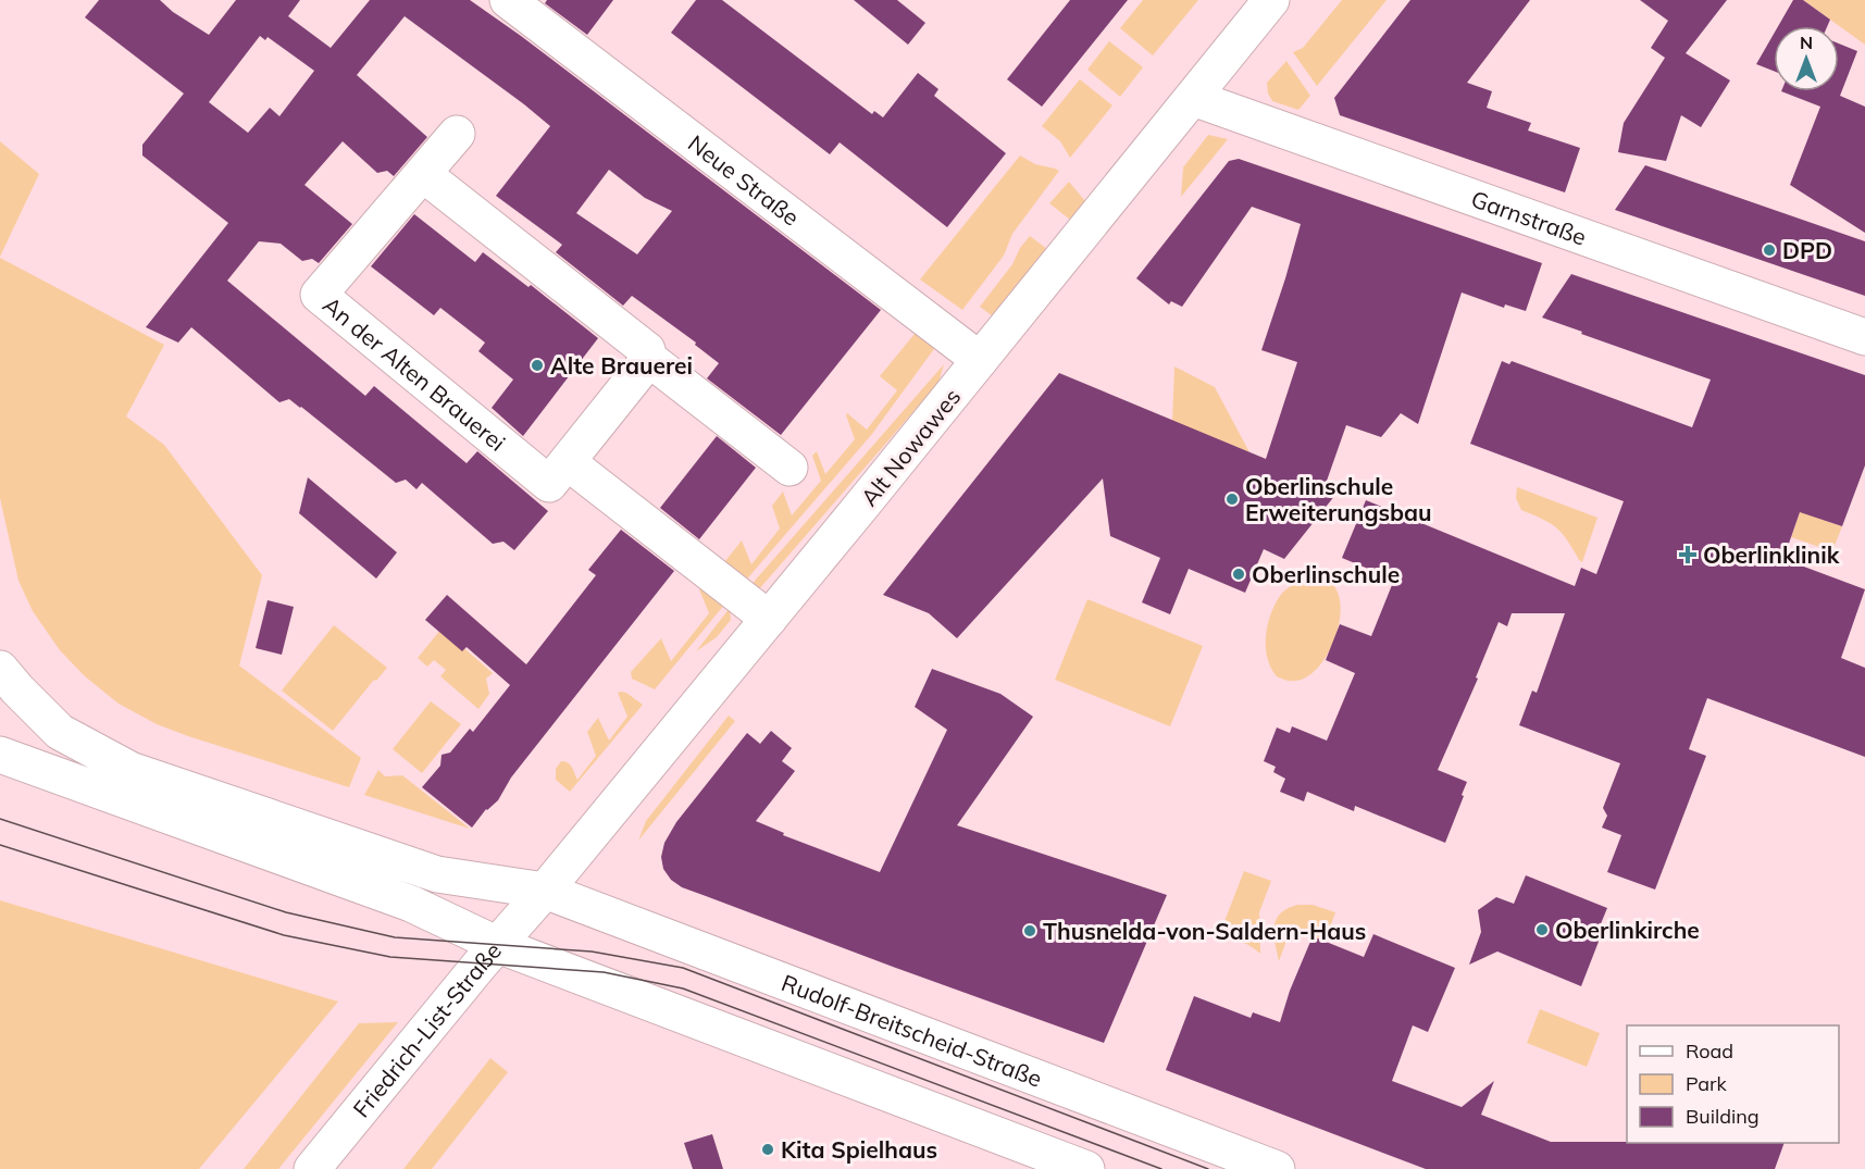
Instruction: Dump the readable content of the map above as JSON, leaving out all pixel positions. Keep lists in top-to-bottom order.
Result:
{
  "streets": {
    "main road": [
      "Neue Straße",
      "Garnstraße",
      "An der Alten Brauerei",
      "Alt Nowawes",
      "Friedrich-List-Straße",
      "Rudolf-Breitscheid-Straße"
    ]
  },
  "crossings": [
    ["Neue Straße", "Alt Nowawes"],
    ["Garnstraße", "Alt Nowawes"],
    ["Alt Nowawes", "Friedrich-List-Straße"],
    ["Alt Nowawes", "Rudolf-Breitscheid-Straße"],
    ["Friedrich-List-Straße", "Rudolf-Breitscheid-Straße"]
  ],
  "places": {
    "other": [
      "DPD",
      "Alte Brauerei",
      "Oberlinschule Erweiterungsbau",
      "Oberlinschule",
      "Oberlinkirche",
      "Thusnelda-von-Saldern-Haus",
      "Kita Spielhaus"
    ],
    "health": ["Oberlinklinik"]
  },
  "legend": ["Road", "Park", "Building"],
  "north": "top"
}
